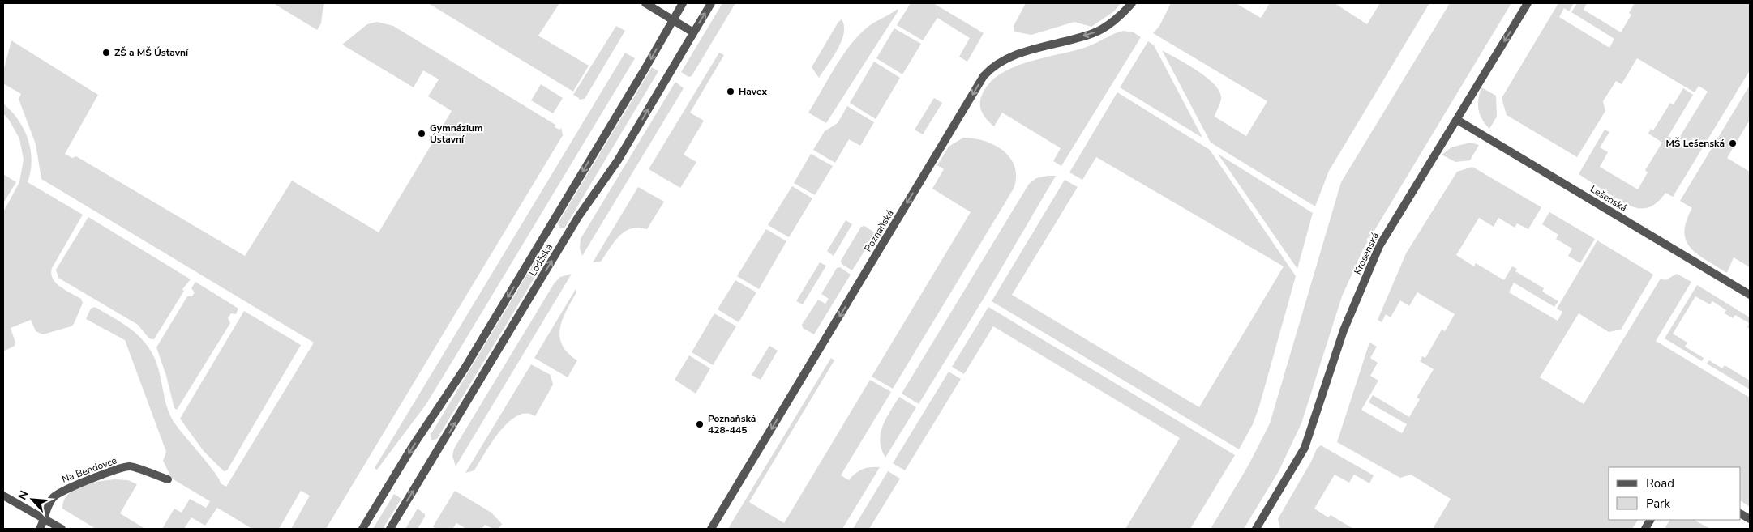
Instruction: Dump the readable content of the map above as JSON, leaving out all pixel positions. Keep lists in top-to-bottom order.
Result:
{
  "streets": {
    "street": [
      "Lešenská",
      "Poznaňská",
      "Krosenská",
      "Lodžská",
      "Na Bendovce"
    ]
  },
  "crossings": [
    ["Lešenská", "Krosenská"]
  ],
  "one_way": ["Poznaňská"],
  "places": [
    "ZŠ a MŠ Ústavní",
    "Havex",
    "Gymnázium Ústavní",
    "MŠ Lešenská",
    "Poznaňská 428-445"
  ],
  "legend": ["Road", "Park"],
  "north": "top left"
}
